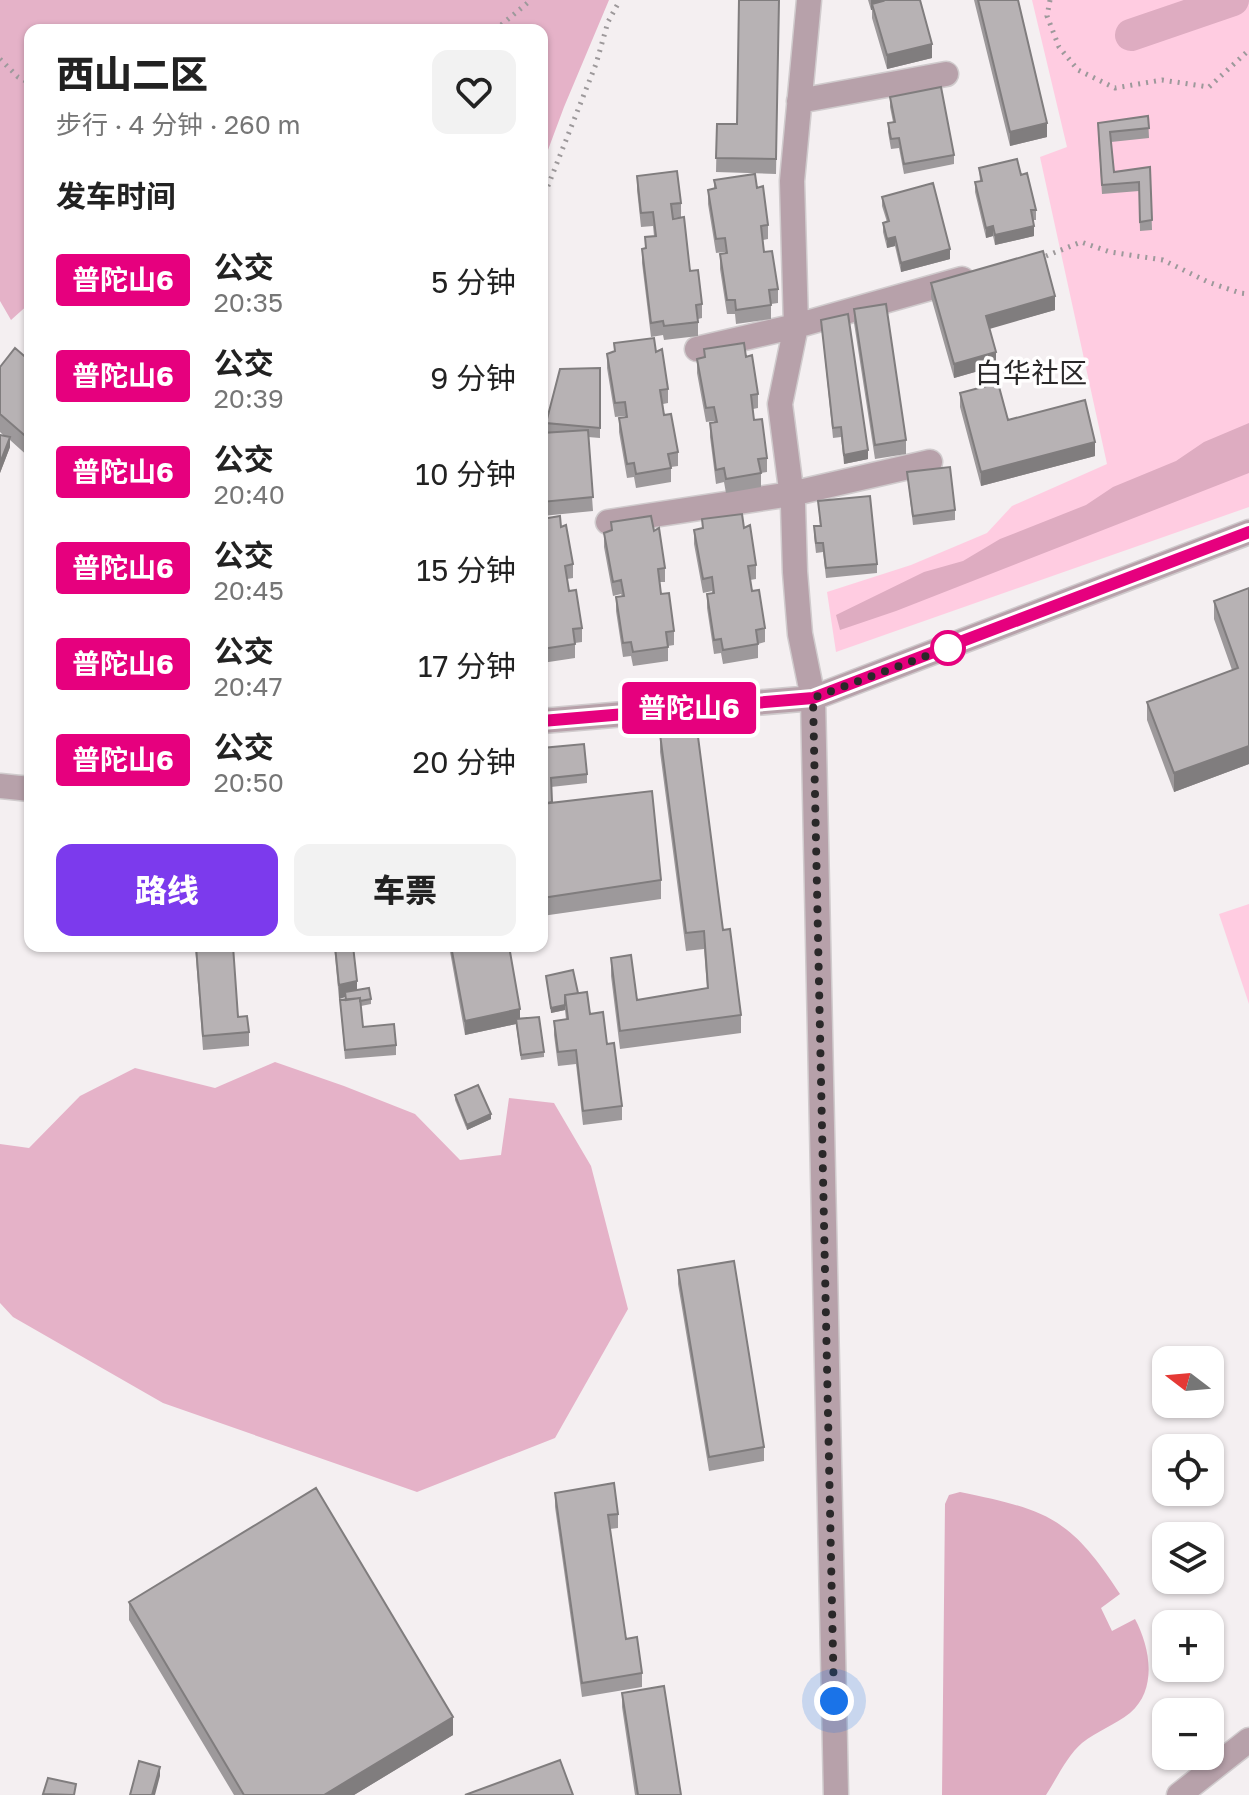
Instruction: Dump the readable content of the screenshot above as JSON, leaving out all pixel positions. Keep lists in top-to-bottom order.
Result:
{
  "districts": ["白华社区"],
  "lines": ["bus line 普陀山6"],
  "north": "left",
  "page": {
    "on_map": "普陀山6",
    "heading": [
      ["西山二区", "步行 · 4 分钟 · 260 m"],
      "发车时间"
    ],
    "list": [
      {
        "mark": "普陀山6",
        "name": "公交",
        "note": "20:35",
        "value": "5 分钟"
      },
      {
        "mark": "普陀山6",
        "name": "公交",
        "note": "20:39",
        "value": "9 分钟"
      },
      {
        "mark": "普陀山6",
        "name": "公交",
        "note": "20:40",
        "value": "10 分钟"
      },
      {
        "mark": "普陀山6",
        "name": "公交",
        "note": "20:45",
        "value": "15 分钟"
      },
      {
        "mark": "普陀山6",
        "name": "公交",
        "note": "20:47",
        "value": "17 分钟"
      },
      {
        "mark": "普陀山6",
        "name": "公交",
        "note": "20:50",
        "value": "20 分钟"
      }
    ],
    "buttons": ["路线", "车票"],
    "map_buttons": ["+", "−"]
  }
}
